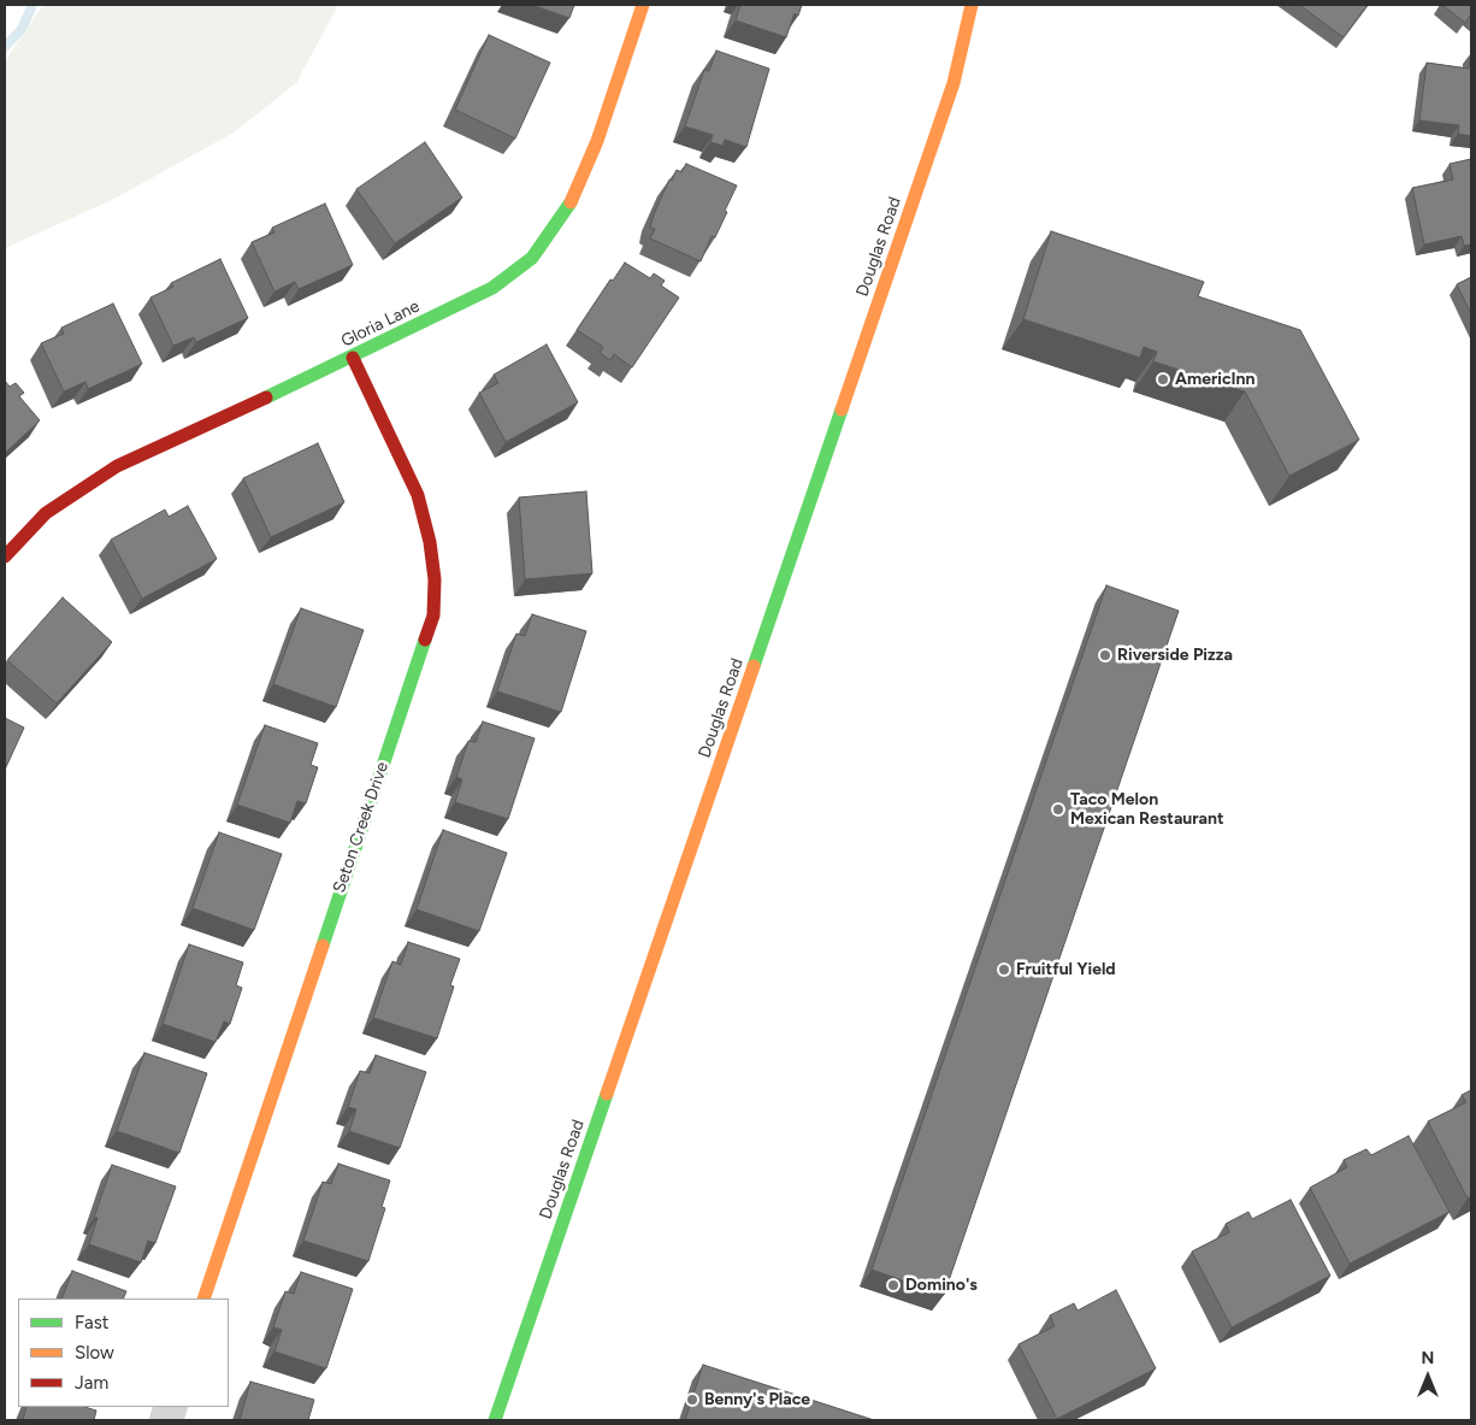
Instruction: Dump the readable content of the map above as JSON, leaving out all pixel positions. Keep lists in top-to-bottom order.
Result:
{
  "streets": {
    "street": ["Douglas Road", "Gloria Lane", "Seton Creek Drive"]
  },
  "crossings": [
    ["Gloria Lane", "Seton Creek Drive"]
  ],
  "places": [
    "AmericInn",
    "Riverside Pizza",
    "Taco Melon Mexican Restaurant",
    "Fruitful Yield",
    "Domino's",
    "Benny's Place"
  ],
  "legend": ["Fast", "Slow", "Jam"],
  "north": "top"
}
